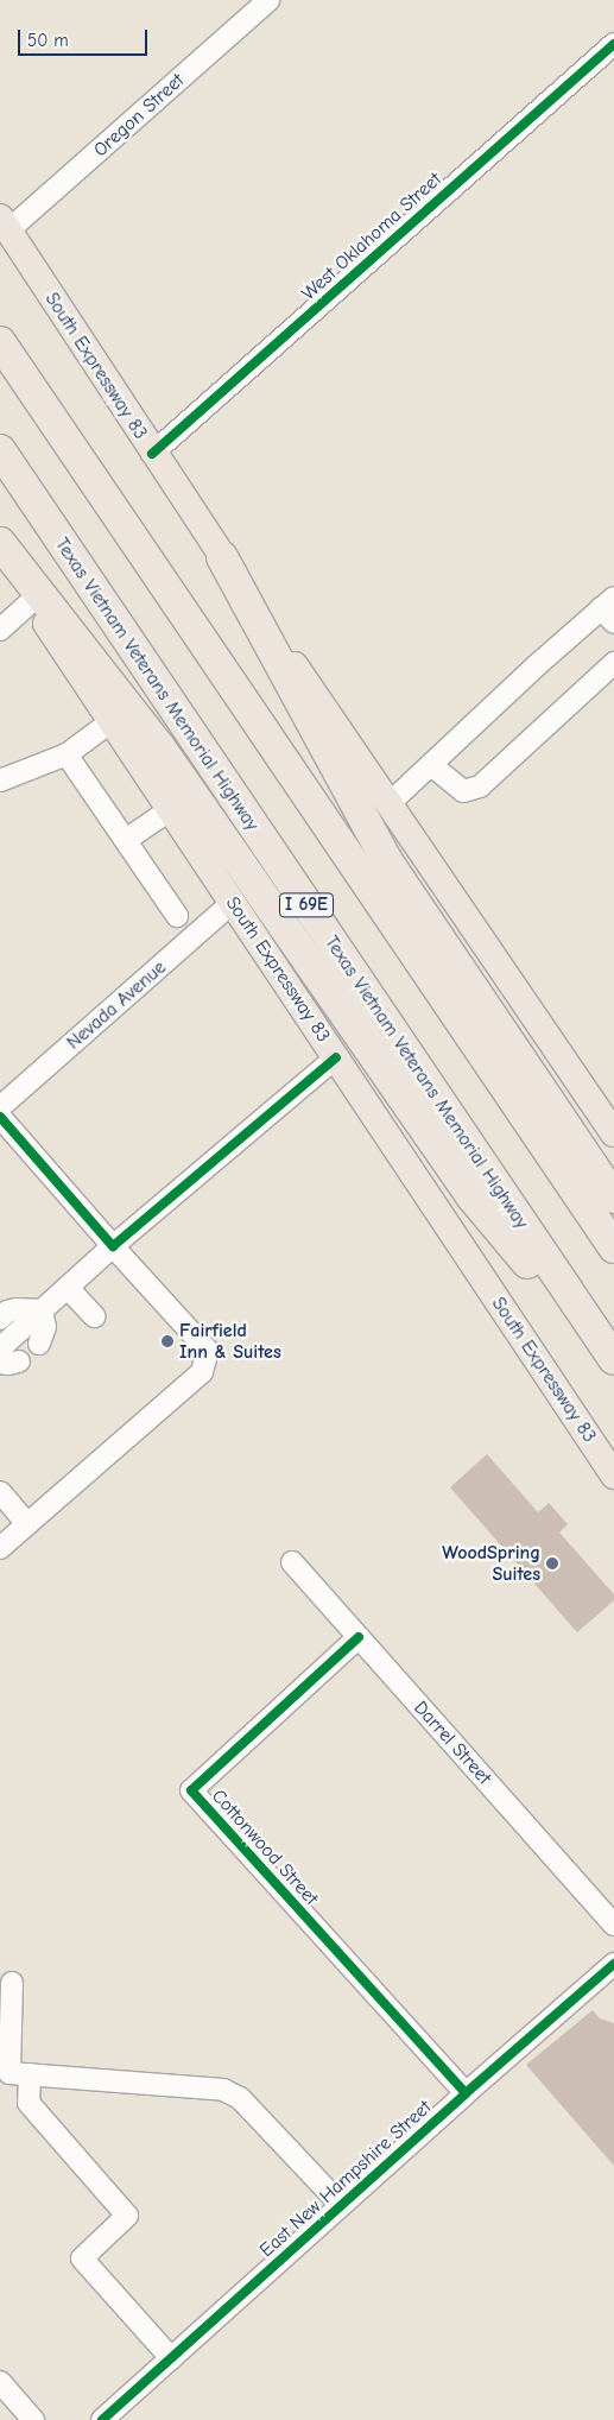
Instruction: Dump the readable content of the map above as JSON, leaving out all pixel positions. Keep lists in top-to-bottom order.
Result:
{
  "streets": {
    "highway": ["Texas Vietnam Veterans Memorial Highway", "I 69E"],
    "main road": ["South Expressway 83"],
    "street": [
      "Oregon Street",
      "West Oklahoma Street",
      "Nevada Avenue",
      "Darrel Street",
      "Cottonwood Street",
      "East New Hampshire Street"
    ]
  },
  "crossings": [
    ["Oregon Street", "South Expressway 83"],
    ["West Oklahoma Street", "South Expressway 83"],
    ["South Expressway 83", "Nevada Avenue"],
    ["Darrel Street", "Cottonwood Street"],
    ["Cottonwood Street", "East New Hampshire Street"]
  ],
  "places": ["Fairfield Inn & Suites", "WoodSpring Suites"],
  "scale_bar": "50 m"
}
